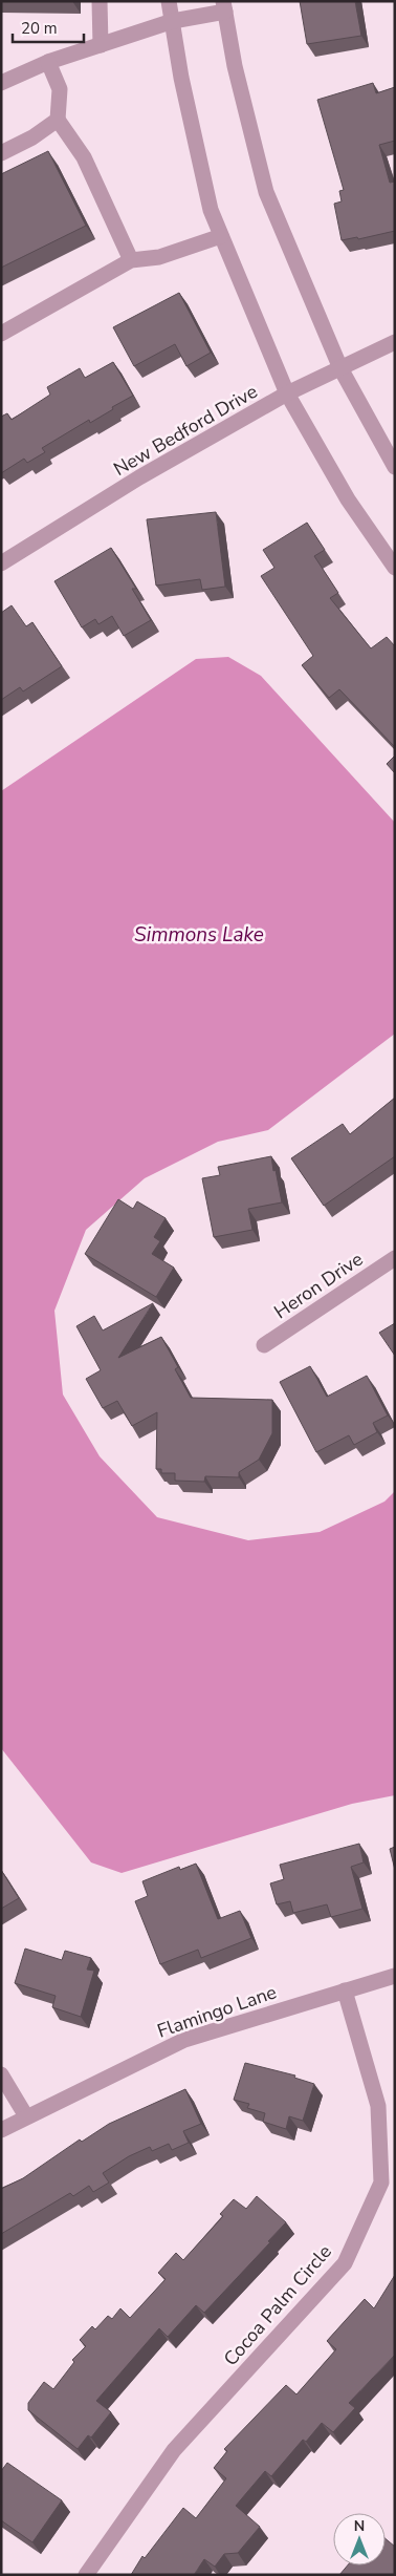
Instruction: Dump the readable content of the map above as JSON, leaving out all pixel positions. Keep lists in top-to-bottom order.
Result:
{
  "streets": {
    "street": [
      "New Bedford Drive",
      "Heron Drive",
      "Flamingo Lane",
      "Cocoa Palm Circle"
    ]
  },
  "crossings": [
    ["Flamingo Lane", "Cocoa Palm Circle"]
  ],
  "water": ["Simmons Lake"],
  "scale_bar": "20 m",
  "north": "top"
}
